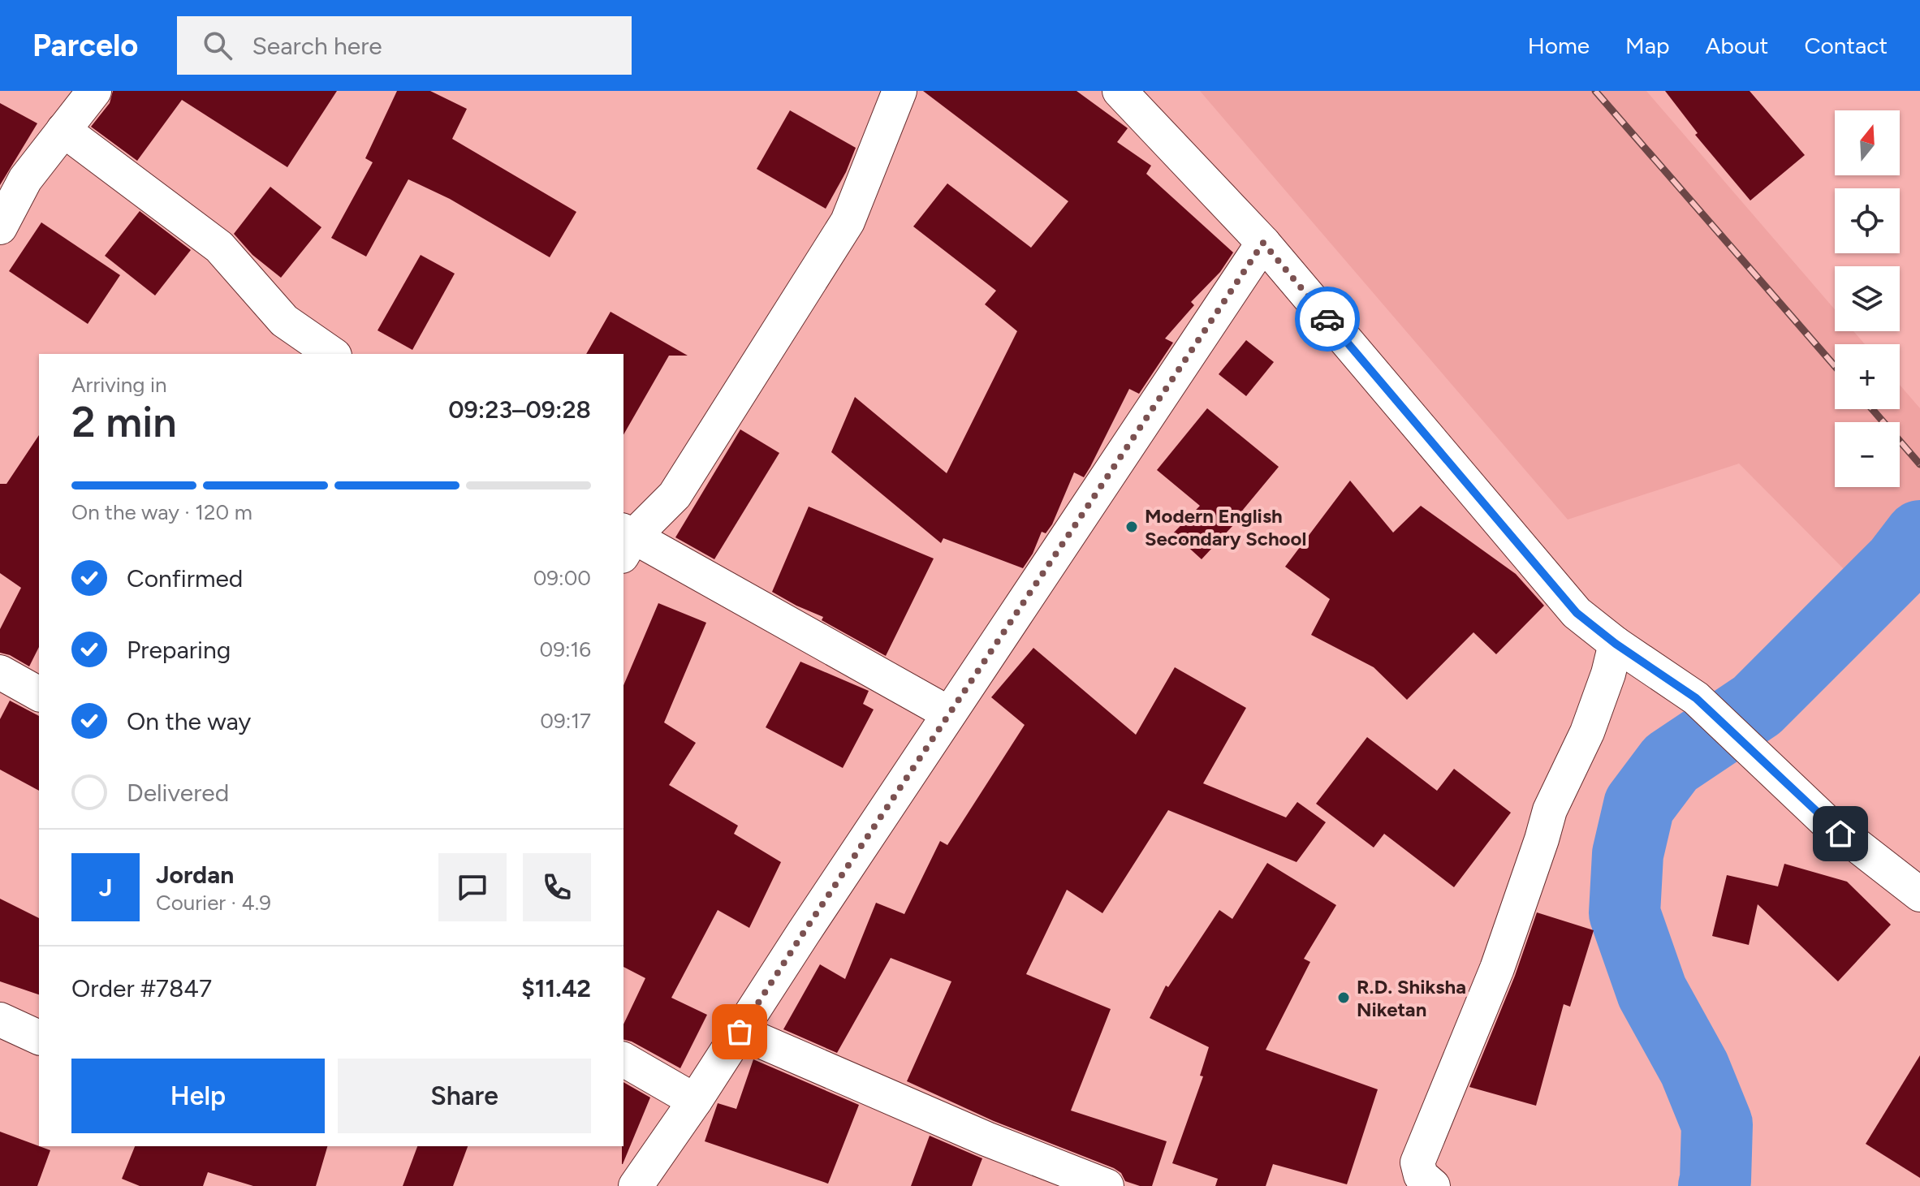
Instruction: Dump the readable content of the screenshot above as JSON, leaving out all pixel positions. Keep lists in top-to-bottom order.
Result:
{
  "places": ["Modern English Secondary School", "R.D. Shiksha Niketan"],
  "north": "top",
  "page": {
    "header": "Parcelo",
    "search": "Search here",
    "nav": [
      "Home",
      "Map",
      "About",
      "Contact"
    ],
    "map_buttons": ["+", "−"],
    "heading": ["2 min", "Arriving in", "09:23–09:28"],
    "panel": [
      "Jordan",
      "Courier · 4.9",
      "Order #7847",
      "$11.42"
    ],
    "bar": "On the way · 120 m",
    "list": [
      ["Confirmed", "09:00"],
      ["Preparing", "09:16"],
      ["On the way", "09:17"],
      "Delivered"
    ],
    "round": "J",
    "buttons": ["Help", "Share"]
  }
}
